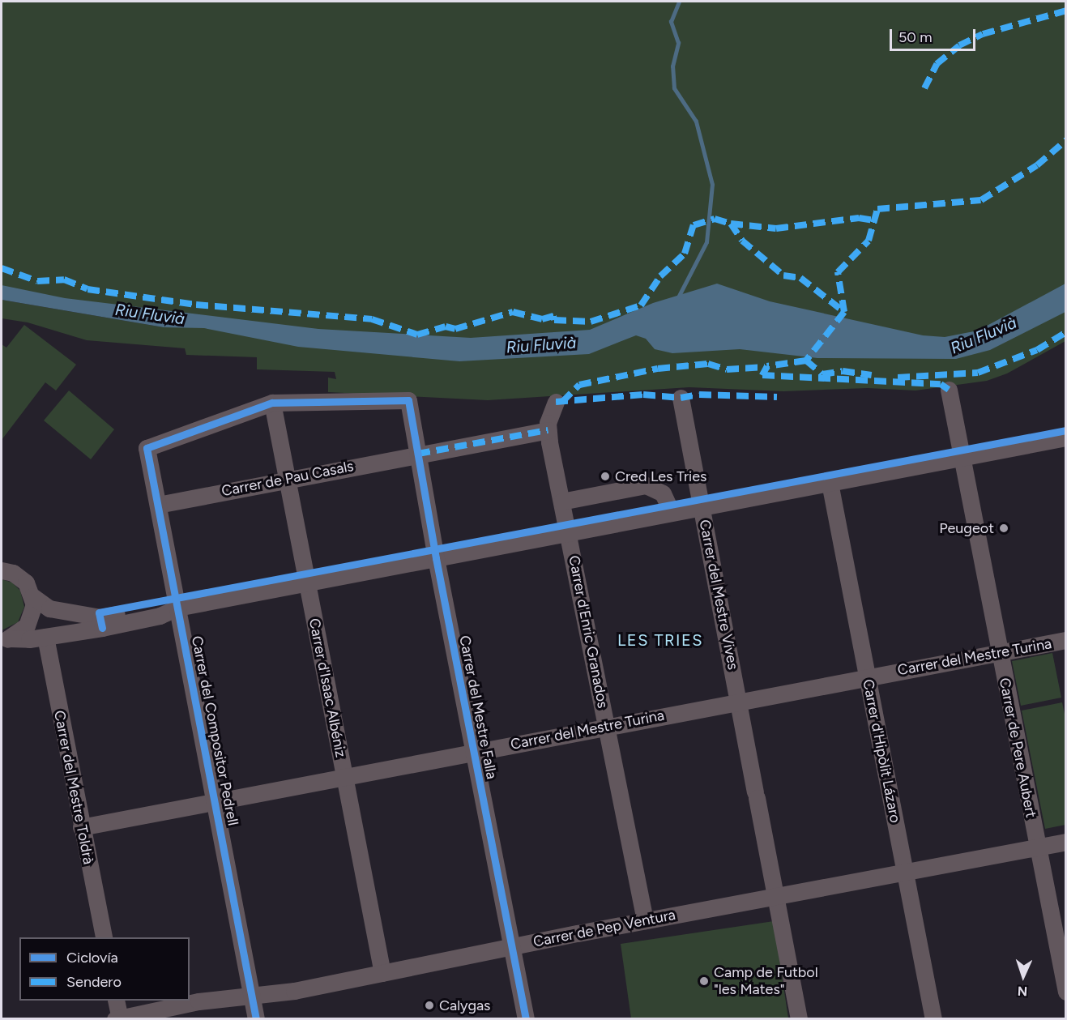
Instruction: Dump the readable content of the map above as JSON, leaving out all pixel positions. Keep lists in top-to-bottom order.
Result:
{
  "streets": {
    "street": [
      "Carrer de Pau Casals",
      "Carrer del Mestre Vives",
      "Carrer d'Enric Granados",
      "Carrer del Mestre Turina",
      "Carrer d'Isaac Albéniz",
      "Carrer del Mestre Falla",
      "Carrer del Compositor Pedrell",
      "Carrer de Pere Aubert",
      "Carrer d'Hipòlit Lázaro",
      "Carrer del Mestre Toldrà",
      "Carrer de Pep Ventura"
    ]
  },
  "crossings": [
    ["Carrer de Pau Casals", "Carrer d'Enric Granados"],
    ["Carrer de Pau Casals", "Carrer d'Isaac Albéniz"],
    ["Carrer de Pau Casals", "Carrer del Mestre Falla"],
    ["Carrer de Pau Casals", "Carrer del Compositor Pedrell"],
    ["Carrer del Mestre Vives", "Carrer del Mestre Turina"],
    ["Carrer del Mestre Vives", "Carrer de Pep Ventura"],
    ["Carrer d'Enric Granados", "Carrer del Mestre Turina"],
    ["Carrer d'Enric Granados", "Carrer de Pep Ventura"],
    ["Carrer del Mestre Turina", "Carrer d'Isaac Albéniz"],
    ["Carrer del Mestre Turina", "Carrer del Mestre Falla"],
    ["Carrer del Mestre Turina", "Carrer del Compositor Pedrell"],
    ["Carrer del Mestre Turina", "Carrer de Pere Aubert"],
    ["Carrer del Mestre Turina", "Carrer d'Hipòlit Lázaro"],
    ["Carrer del Mestre Turina", "Carrer del Mestre Toldrà"],
    ["Carrer d'Isaac Albéniz", "Carrer del Mestre Falla"],
    ["Carrer d'Isaac Albéniz", "Carrer del Compositor Pedrell"],
    ["Carrer d'Isaac Albéniz", "Carrer de Pep Ventura"],
    ["Carrer del Mestre Falla", "Carrer del Compositor Pedrell"],
    ["Carrer del Mestre Falla", "Carrer de Pep Ventura"],
    ["Carrer del Compositor Pedrell", "Carrer de Pep Ventura"],
    ["Carrer de Pere Aubert", "Carrer de Pep Ventura"],
    ["Carrer d'Hipòlit Lázaro", "Carrer de Pep Ventura"]
  ],
  "districts": ["LES TRIES"],
  "water": ["Riu Fluvià"],
  "places": [
    "Cred Les Tries",
    "Peugeot",
    "Camp de Futbol \"les Mates\"",
    "Calygas"
  ],
  "legend": ["Ciclovía", "Sendero"],
  "scale_bar": "50 m",
  "north": "bottom"
}
